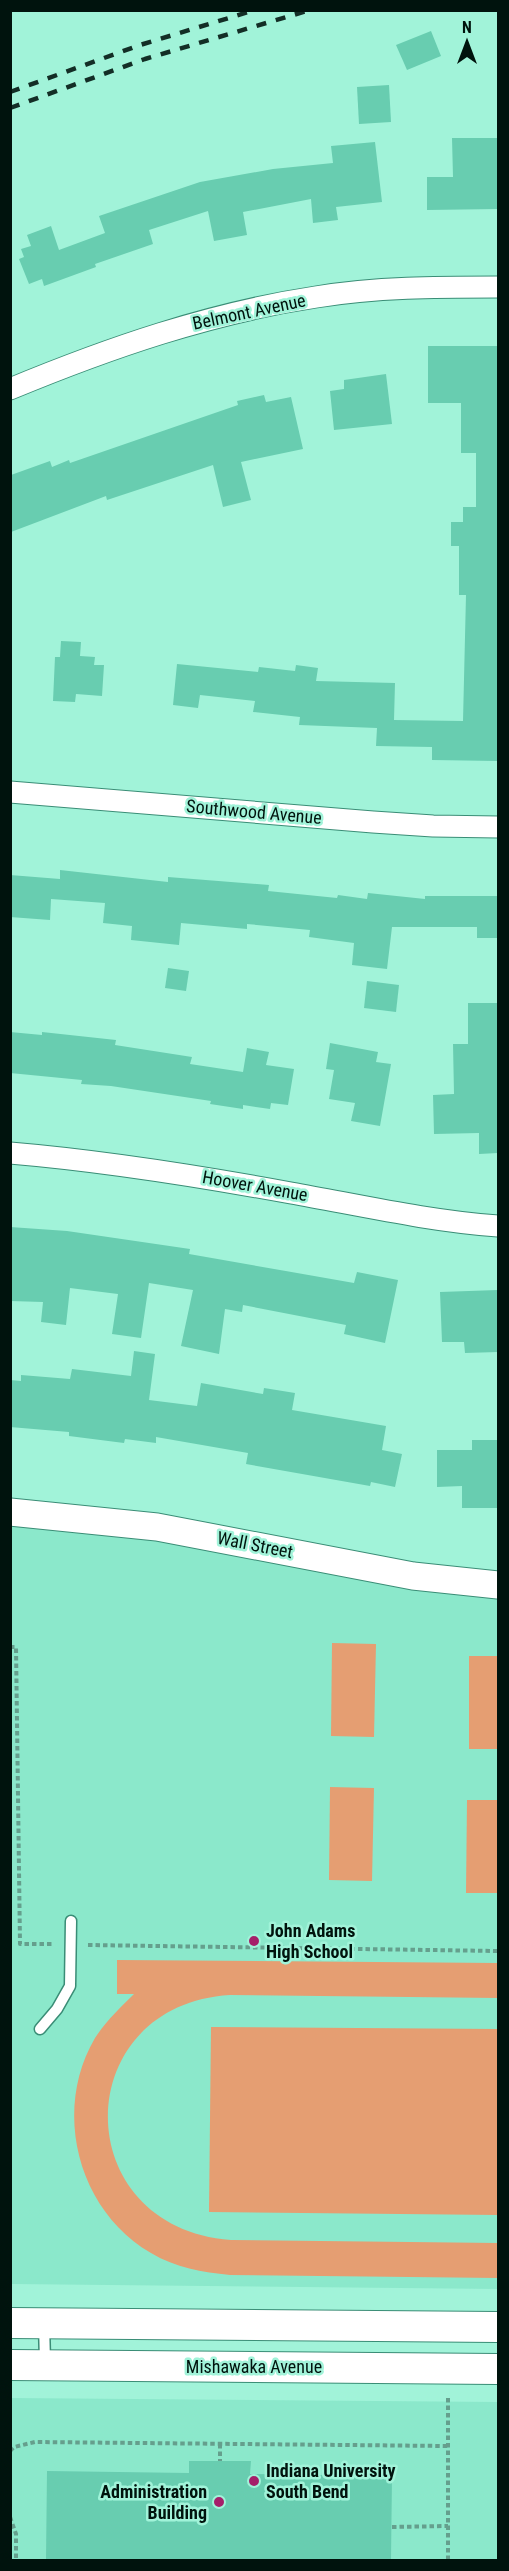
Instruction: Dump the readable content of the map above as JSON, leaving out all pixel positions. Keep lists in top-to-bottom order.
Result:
{
  "streets": {
    "main road": ["Mishawaka Avenue"],
    "street": [
      "Belmont Avenue",
      "Southwood Avenue",
      "Hoover Avenue",
      "Wall Street"
    ]
  },
  "places": ["John Adams High School", "Indiana University South Bend", "Administration Building"],
  "north": "top"
}
